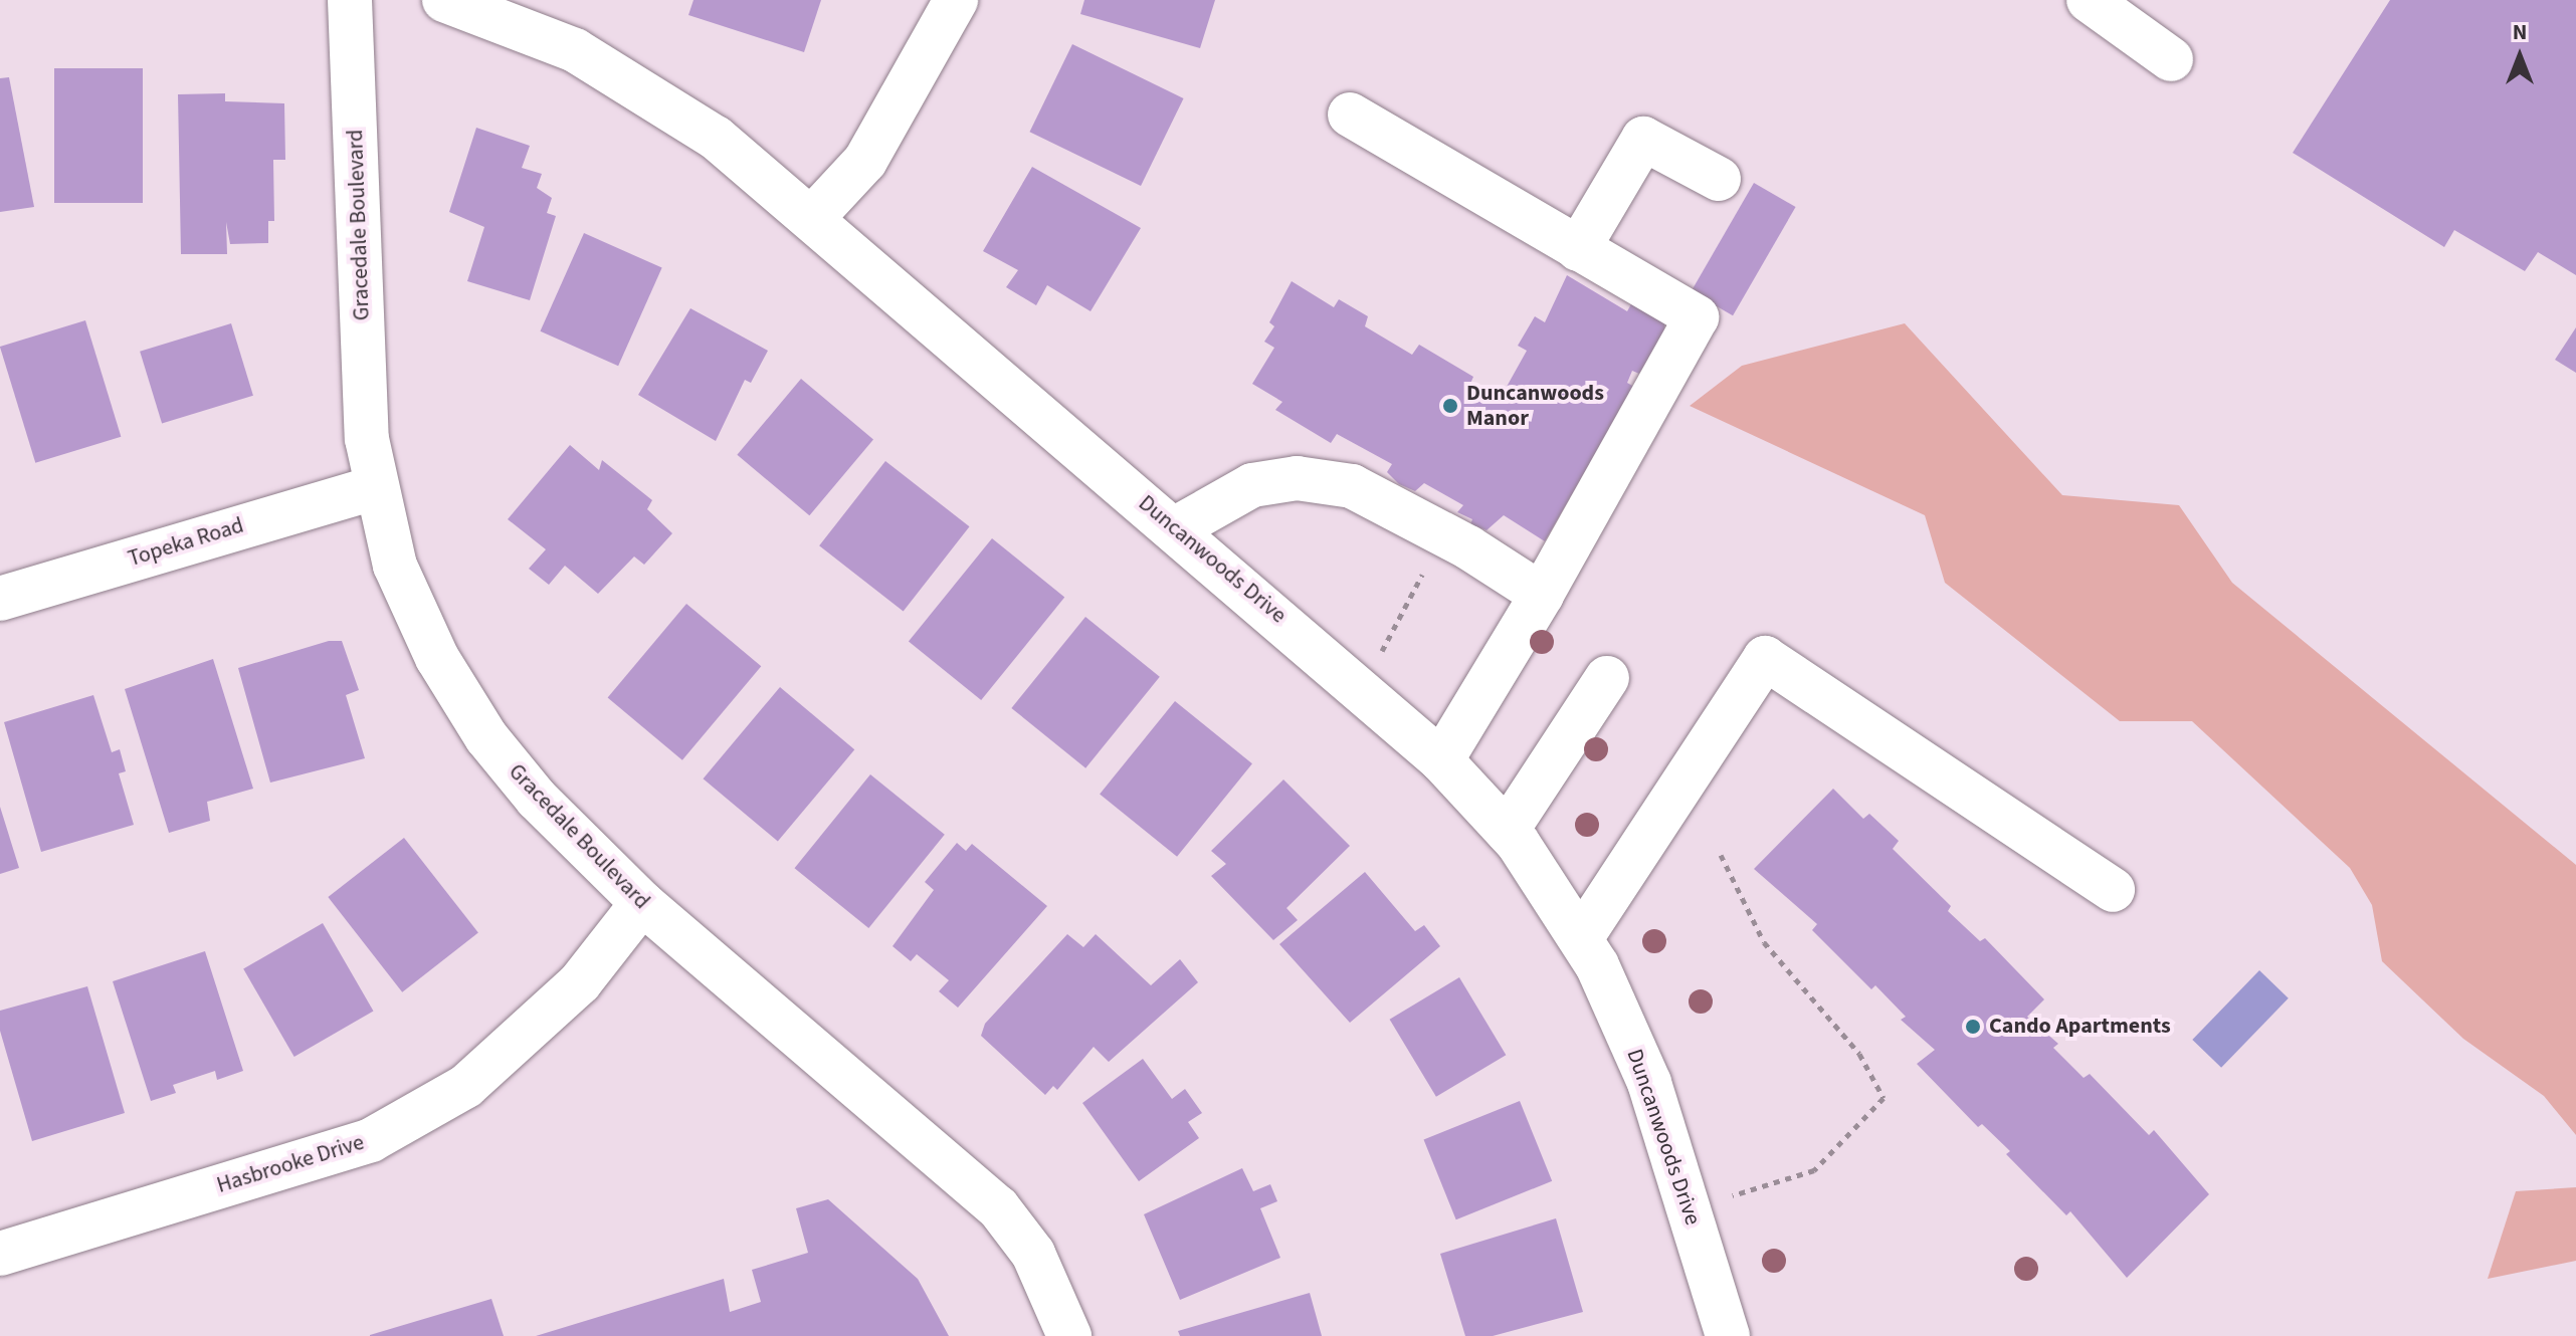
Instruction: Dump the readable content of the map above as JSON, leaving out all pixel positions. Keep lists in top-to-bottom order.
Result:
{
  "streets": {
    "street": [
      "Gracedale Boulevard",
      "Topeka Road",
      "Duncanwoods Drive",
      "Hasbrooke Drive"
    ]
  },
  "crossings": [
    ["Gracedale Boulevard", "Topeka Road"],
    ["Gracedale Boulevard", "Hasbrooke Drive"]
  ],
  "places": ["Duncanwoods Manor", "Cando Apartments"],
  "north": "top"
}
